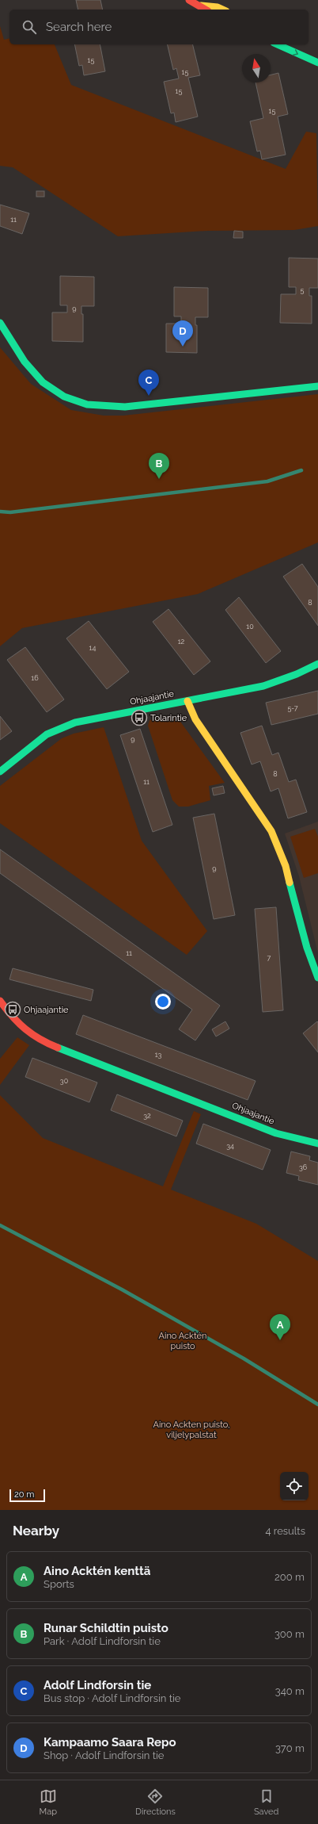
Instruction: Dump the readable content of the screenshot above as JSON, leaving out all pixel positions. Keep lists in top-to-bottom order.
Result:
{
  "streets": {
    "street": ["Ohjaajantie"]
  },
  "parks": ["Aino Acktén puisto", "Aino Ackten puisto, viljelypalstat"],
  "places": {
    "bus stop": ["Tolarintie", "Ohjaajantie"]
  },
  "house_numbers": [
    "15",
    "15",
    "15",
    "15",
    "11",
    "5",
    "9",
    "8",
    "10",
    "12",
    "14",
    "16",
    "5-7",
    "9",
    "8",
    "11",
    "9",
    "11",
    "7",
    "13",
    "30",
    "32",
    "34",
    "36"
  ],
  "scale_bar": "20 m",
  "north": "top",
  "page": {
    "search": "Search here",
    "pins": [
      "D",
      "C",
      "B",
      "A"
    ],
    "scale": "20 m",
    "heading": ["Nearby", "4 results"],
    "list": [
      {
        "mark": "A",
        "name": "Aino Acktén kenttä",
        "note": "Sports",
        "value": "200 m"
      },
      {
        "mark": "B",
        "name": "Runar Schildtin puisto",
        "note": "Park · Adolf Lindforsin tie",
        "value": "300 m"
      },
      {
        "mark": "C",
        "name": "Adolf Lindforsin tie",
        "note": "Bus stop · Adolf Lindforsin tie",
        "value": "340 m"
      },
      {
        "mark": "D",
        "name": "Kampaamo Saara Repo",
        "note": "Shop · Adolf Lindforsin tie",
        "value": "370 m"
      }
    ],
    "nav": ["Map", "Directions", "Saved"]
  }
}
